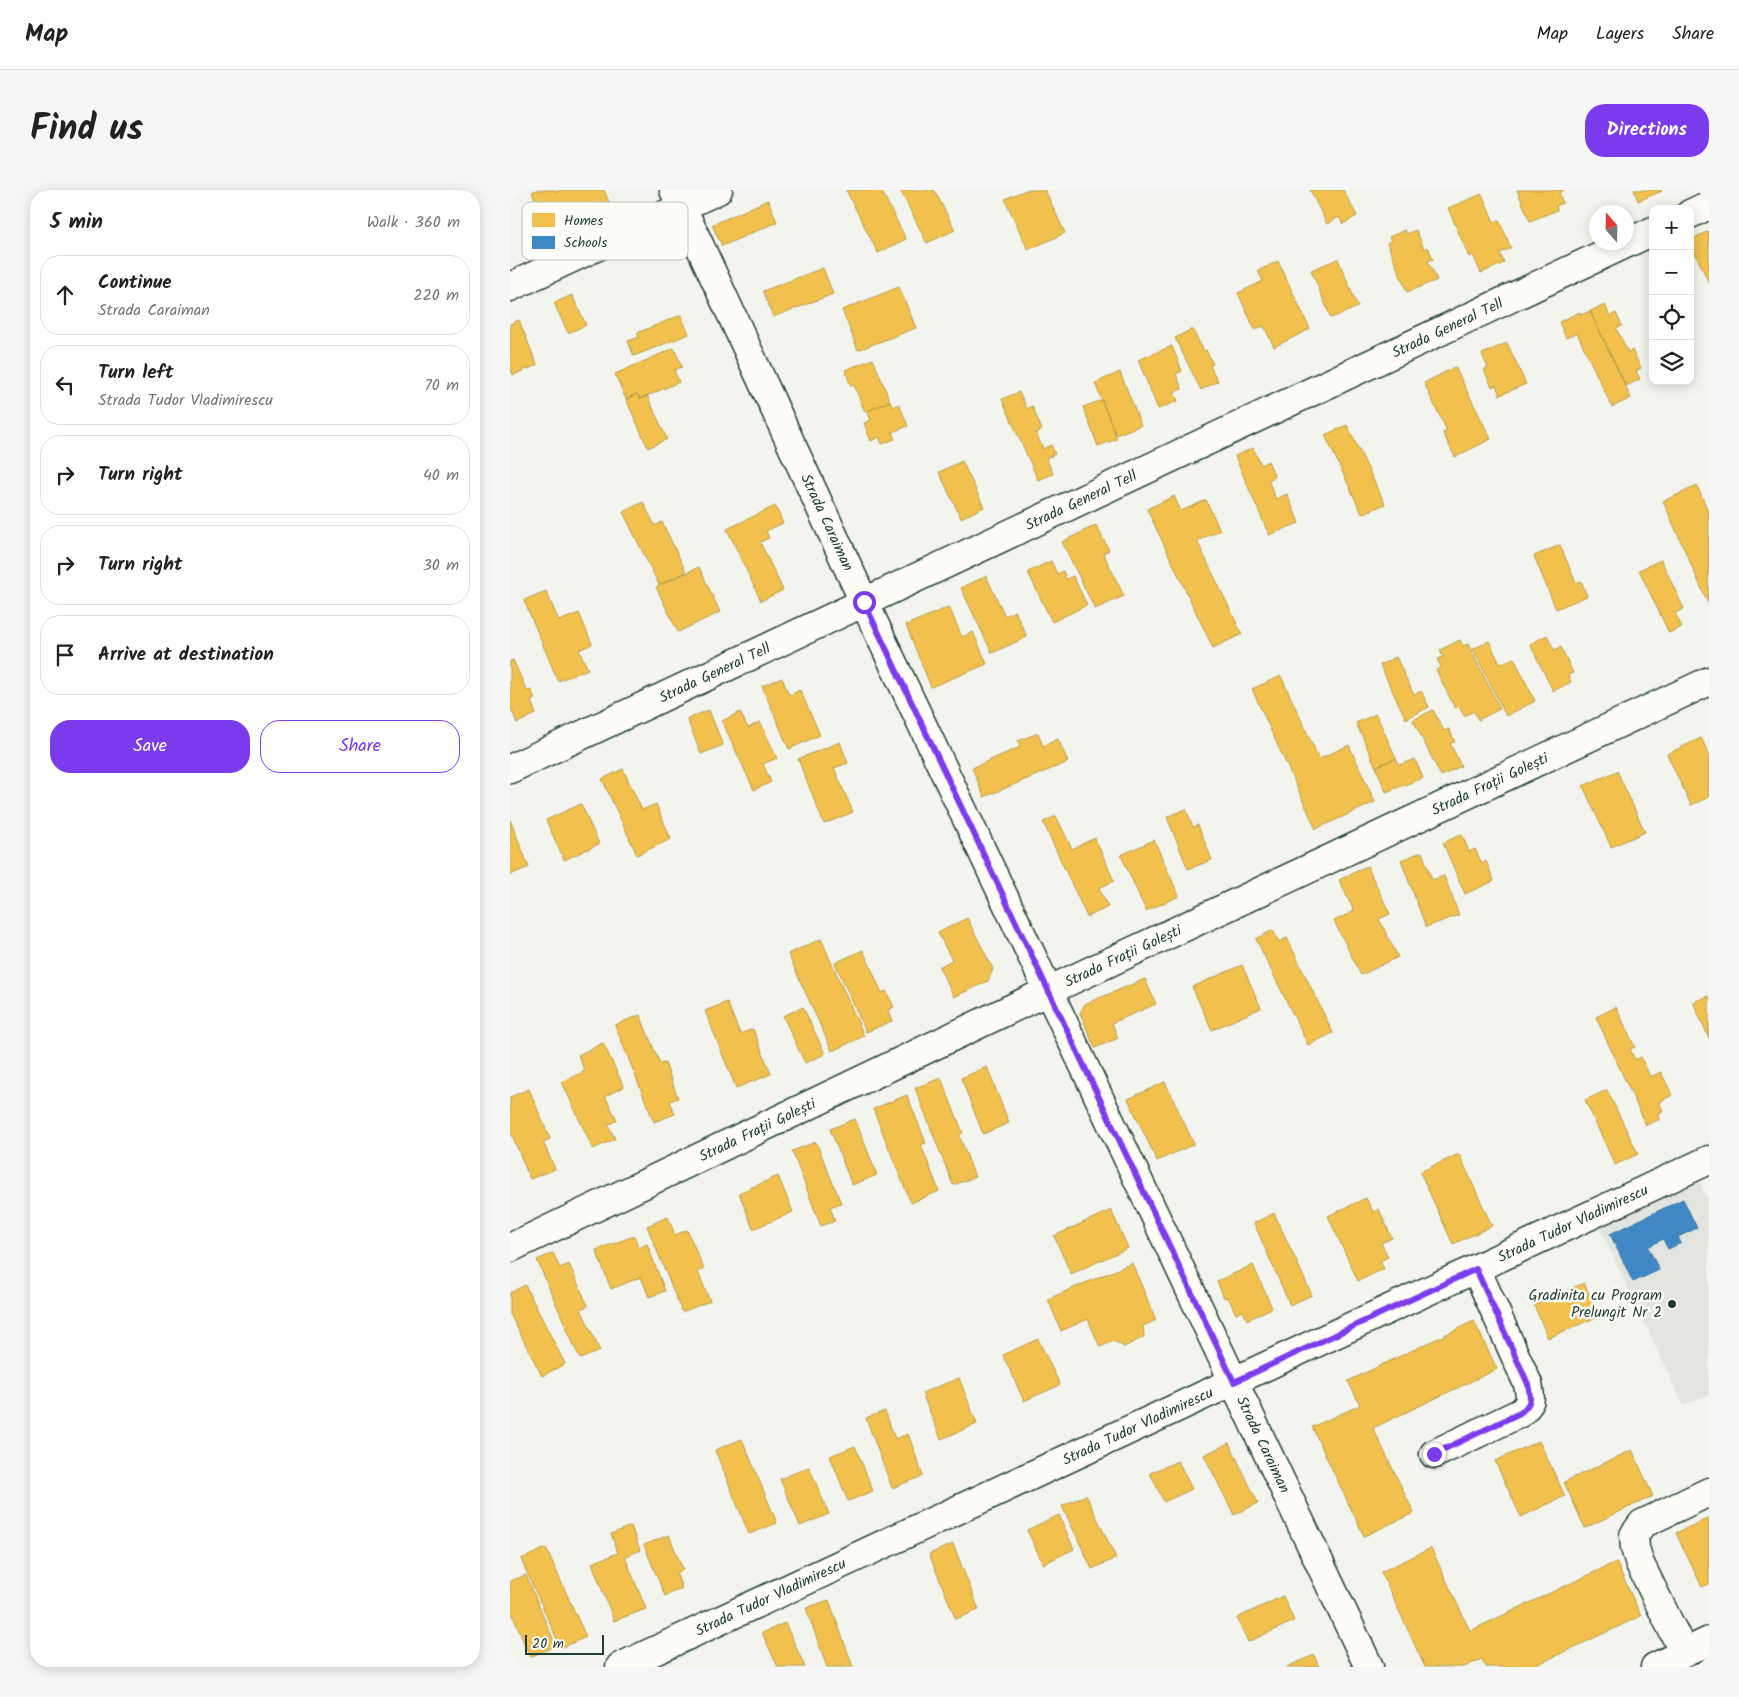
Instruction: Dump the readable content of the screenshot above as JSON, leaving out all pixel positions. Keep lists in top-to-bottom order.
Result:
{
  "streets": {
    "street": [
      "Strada General Tell",
      "Strada Caraiman",
      "Strada Frații Golești",
      "Strada Tudor Vladimirescu"
    ]
  },
  "crossings": [
    ["Strada General Tell", "Strada Caraiman"],
    ["Strada Caraiman", "Strada Frații Golești"],
    ["Strada Caraiman", "Strada Tudor Vladimirescu"]
  ],
  "places": ["Gradinita cu Program Prelungit Nr 2"],
  "legend": ["Homes", "Schools"],
  "scale_bar": "20 m",
  "north": "top",
  "page": {
    "header": "Map",
    "nav": ["Map", "Layers", "Share"],
    "title": "Find us",
    "buttons": [
      "Directions",
      ["Save", "Share"]
    ],
    "heading": ["5 min", "Walk · 360 m"],
    "map_buttons": ["+", "−"],
    "list": [
      ["Continue", "Strada Caraiman", "220 m"],
      ["Turn left", "Strada Tudor Vladimirescu", "70 m"],
      ["Turn right", "40 m"],
      ["Turn right", "30 m"],
      "Arrive at destination"
    ],
    "scale": "20 m"
  }
}
